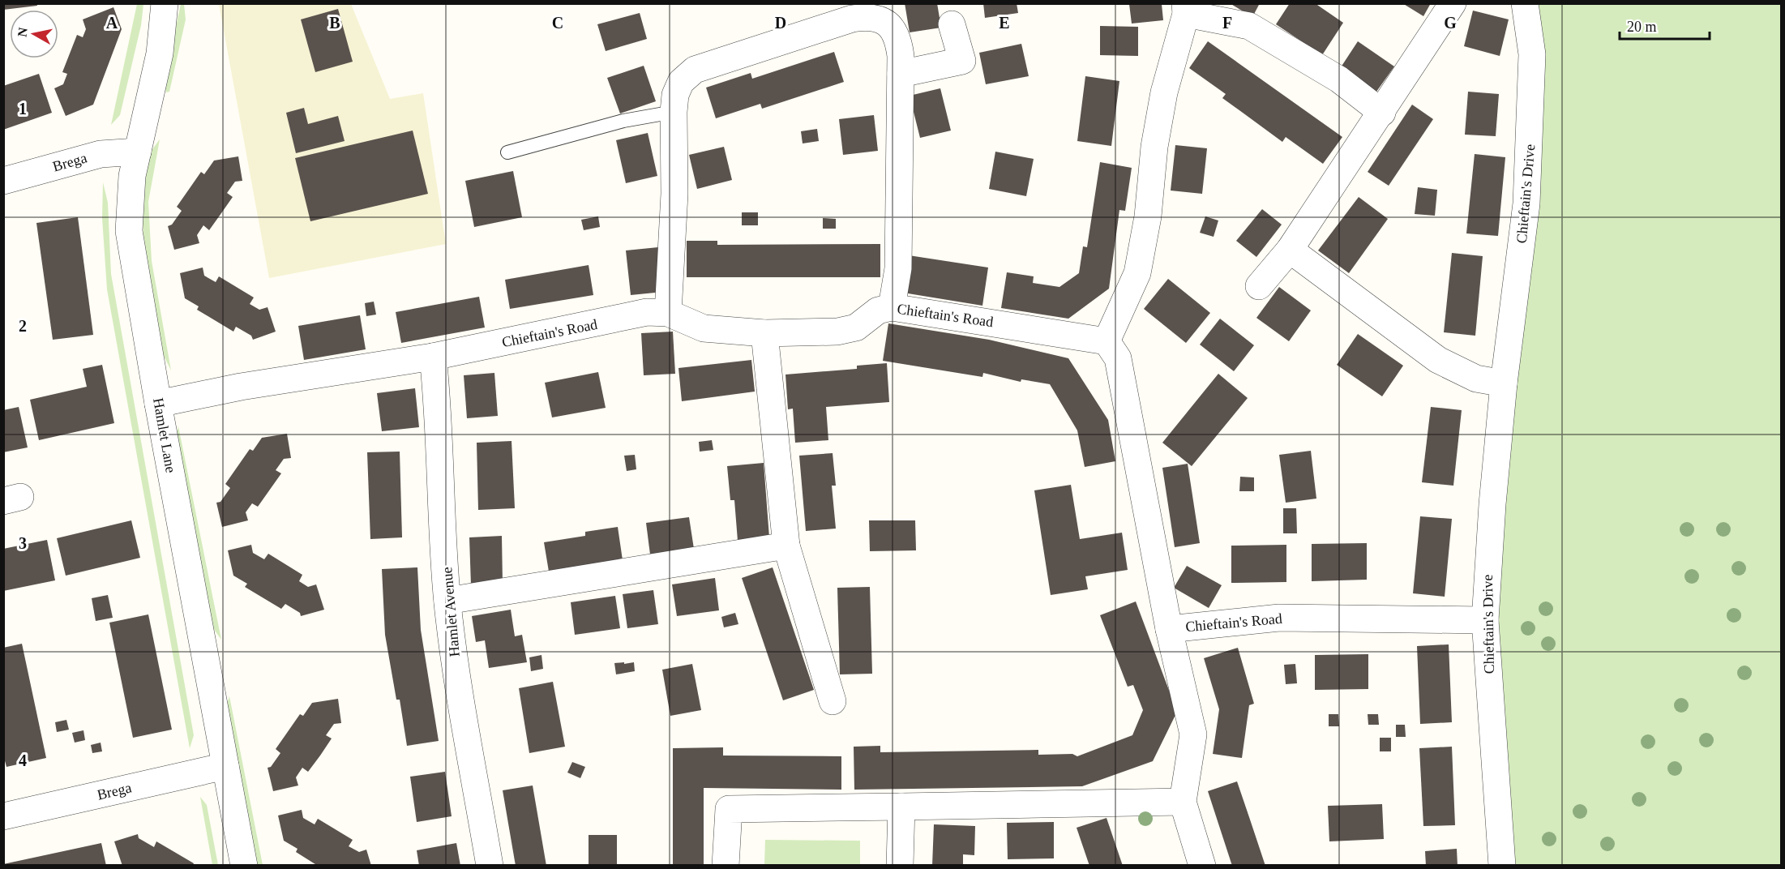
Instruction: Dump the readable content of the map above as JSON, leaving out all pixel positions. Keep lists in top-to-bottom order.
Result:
{
  "streets": {
    "street": [
      "Brega",
      "Chieftain's Drive",
      "Chieftain's Road",
      "Hamlet Lane",
      "Hamlet Avenue"
    ]
  },
  "crossings": [
    ["Brega", "Hamlet Lane"],
    ["Chieftain's Drive", "Chieftain's Road"],
    ["Chieftain's Road", "Hamlet Lane"],
    ["Chieftain's Road", "Hamlet Avenue"]
  ],
  "scale_bar": "20 m",
  "north": "left",
  "grid": {
    "columns": [
      "A",
      "B",
      "C",
      "D",
      "E",
      "F",
      "G"
    ],
    "rows": [
      "1",
      "2",
      "3",
      "4"
    ]
  }
}
